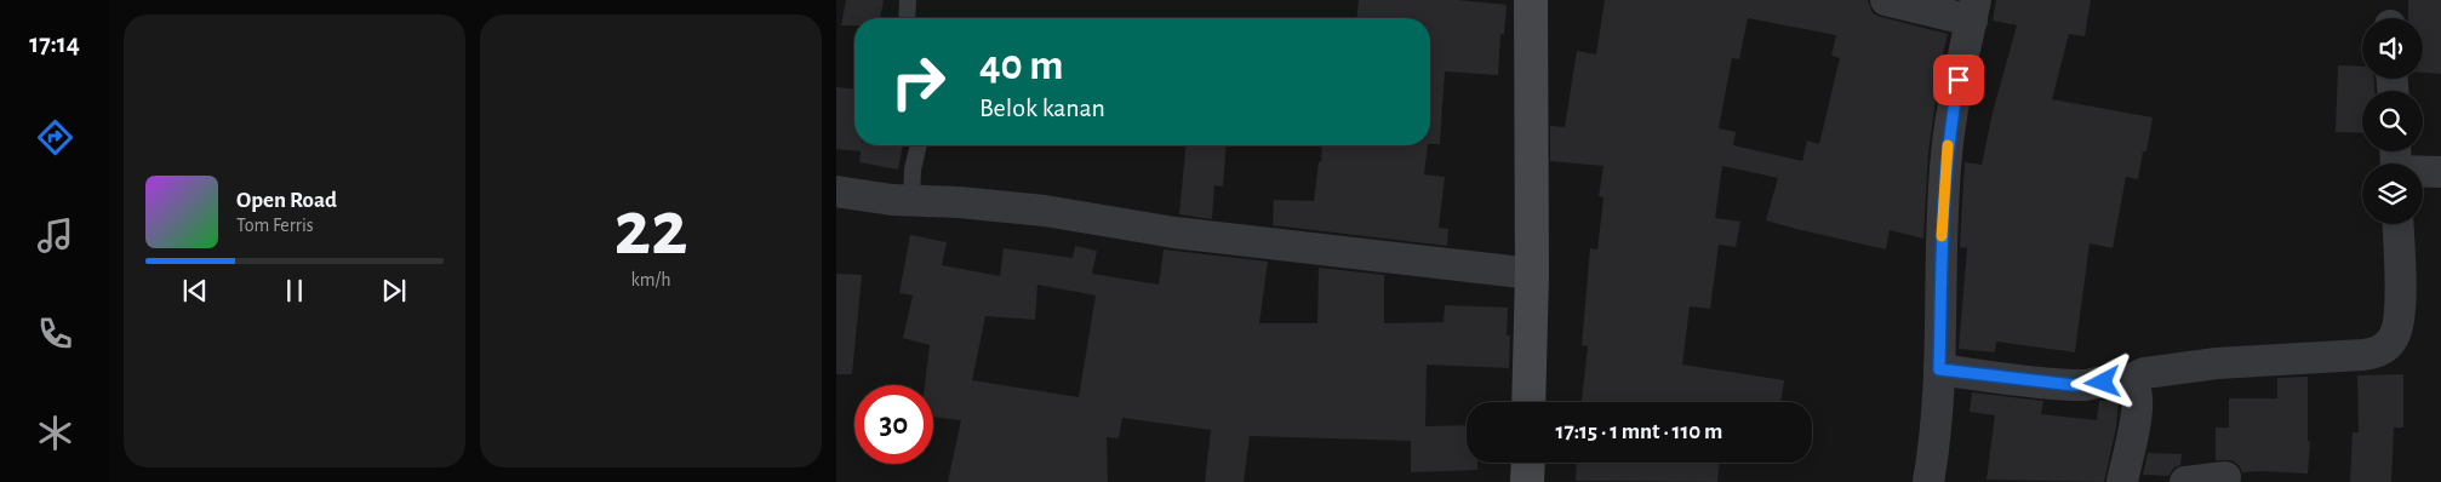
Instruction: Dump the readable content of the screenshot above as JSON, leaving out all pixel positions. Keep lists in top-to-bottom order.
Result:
{
  "page": {
    "tabs": "17:14",
    "tile": ["22", "km/h"],
    "turn": ["40 m", "Belok kanan"],
    "song": ["Open Road", "Tom Ferris"],
    "limit": "30",
    "trip": "17:15 · 1 mnt · 110 m"
  }
}
